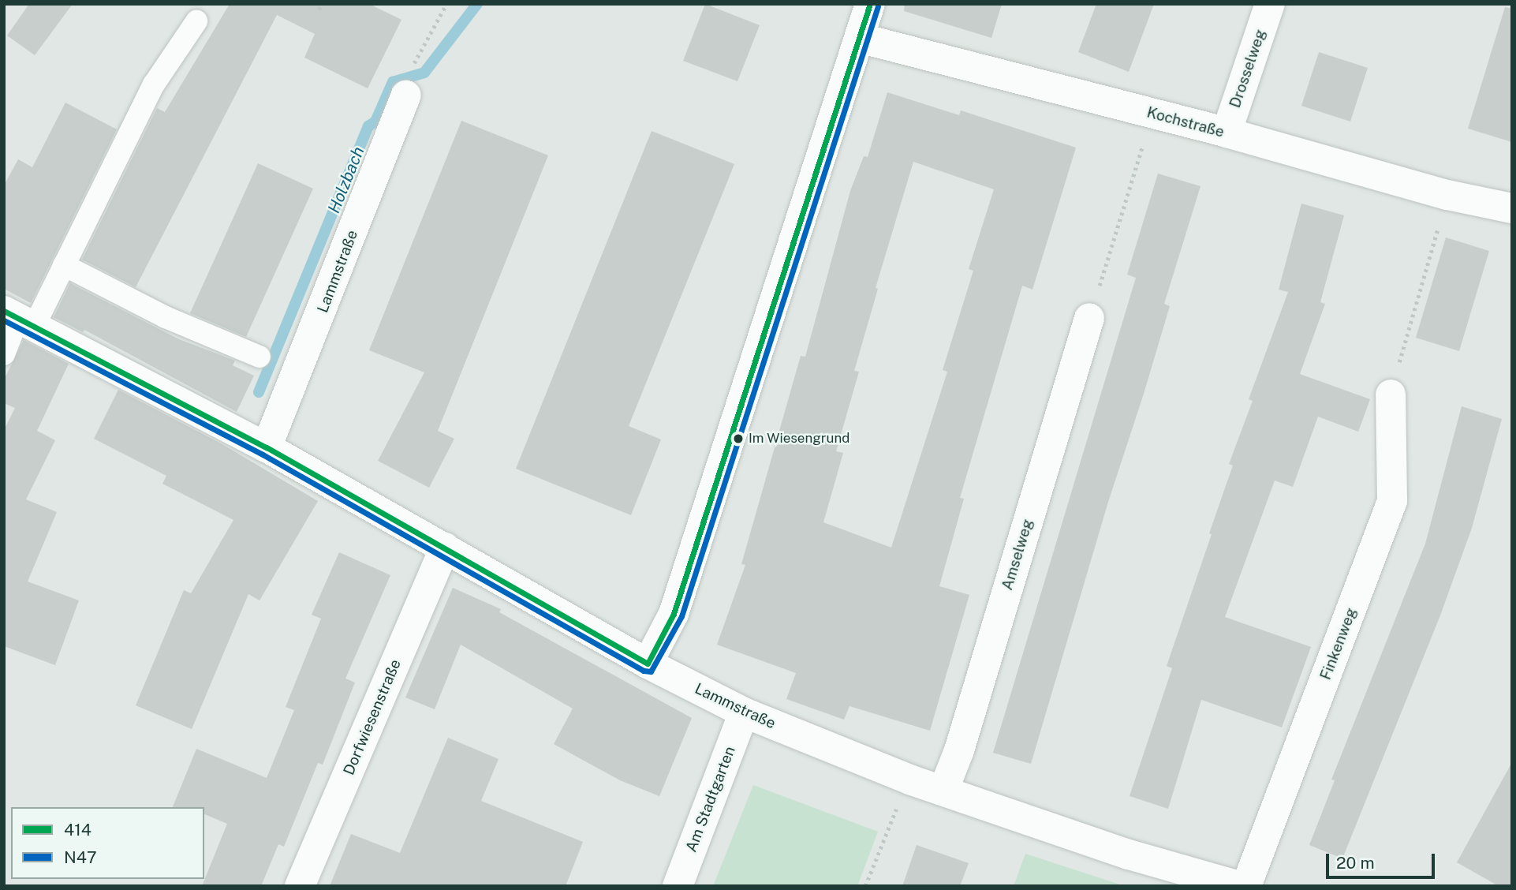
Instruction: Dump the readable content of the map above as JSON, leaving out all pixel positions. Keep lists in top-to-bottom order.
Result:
{
  "streets": {
    "street": [
      "Drosselweg",
      "Kochstraße",
      "Lammstraße",
      "Amselweg",
      "Finkenweg",
      "Dorfwiesenstraße",
      "Am Stadtgarten"
    ]
  },
  "crossings": [
    ["Drosselweg", "Kochstraße"],
    ["Lammstraße", "Amselweg"],
    ["Lammstraße", "Dorfwiesenstraße"],
    ["Lammstraße", "Am Stadtgarten"]
  ],
  "water": ["Holzbach"],
  "places": ["Im Wiesengrund"],
  "lines": ["transit line 414", "transit line N47"],
  "legend": ["414", "N47"],
  "scale_bar": "20 m"
}
